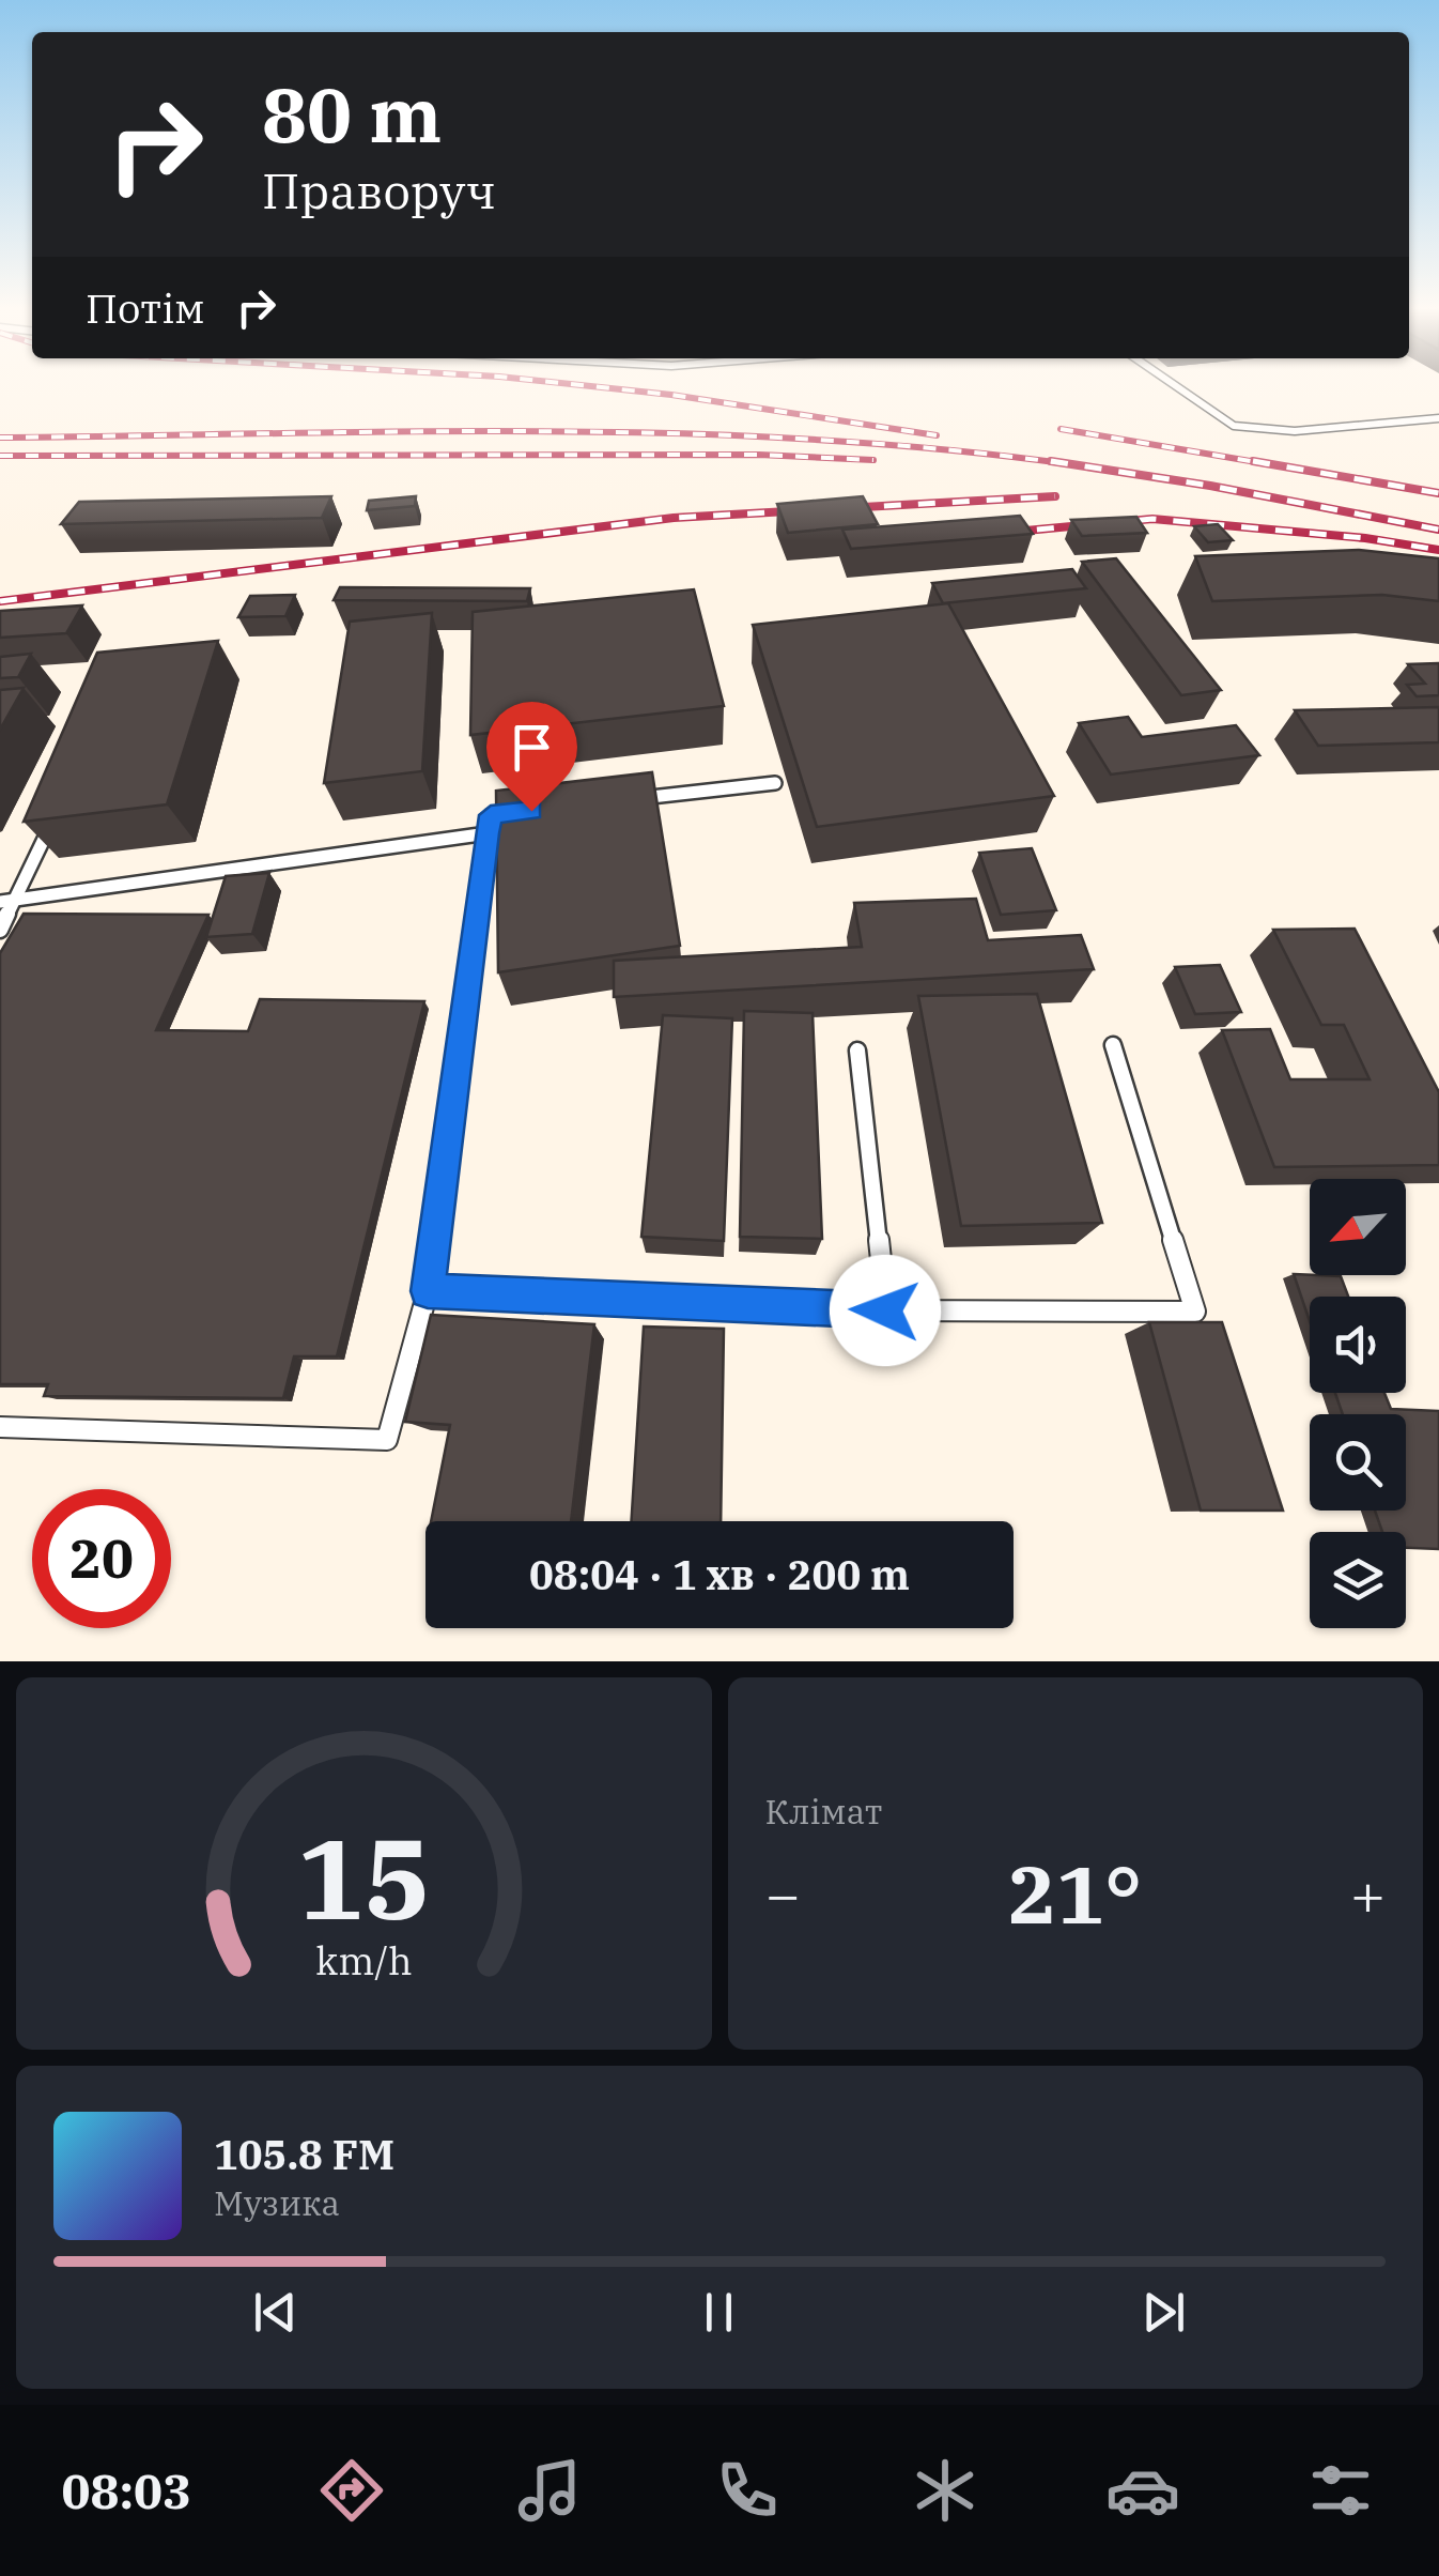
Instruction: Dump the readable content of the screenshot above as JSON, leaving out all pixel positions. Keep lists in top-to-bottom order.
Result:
{
  "north": "bottom left",
  "page": {
    "turn": ["80 m", "Праворуч"],
    "then": "Потім",
    "limit": "20",
    "trip": "08:04 · 1 хв · 200 m",
    "tile": "Клімат",
    "heat": ["−", "21°", "+"],
    "song": ["105.8 FM", "Музика"],
    "tabs": "08:03",
    "gauge": ["15", "km/h"]
  }
}
